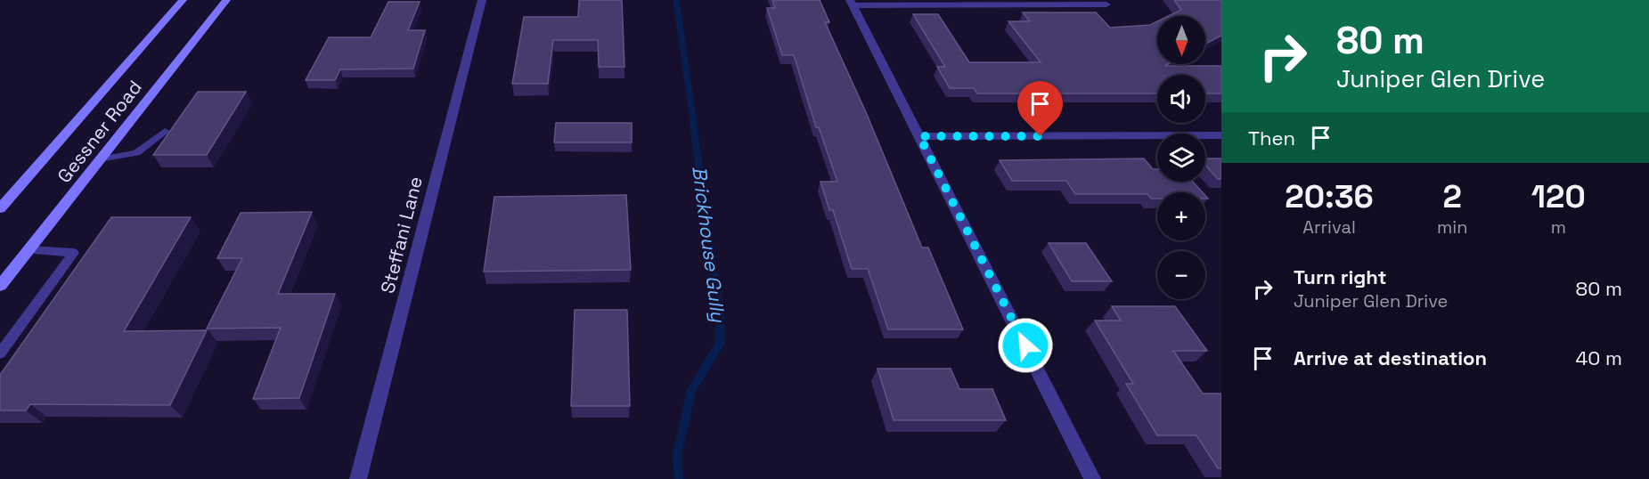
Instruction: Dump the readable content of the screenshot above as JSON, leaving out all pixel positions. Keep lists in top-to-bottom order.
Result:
{
  "streets": {
    "main road": ["Gessner Road"],
    "street": ["Steffani Lane"]
  },
  "water": ["Brickhouse Gully"],
  "north": "bottom",
  "page": {
    "turn": ["80 m", "Juniper Glen Drive"],
    "map_buttons": ["+", "−"],
    "then": "Then",
    "eta": [
      "20:36",
      "Arrival",
      "2",
      "min",
      "120",
      "m"
    ],
    "list": [
      {
        "name": "Turn right",
        "note": "Juniper Glen Drive",
        "value": "80 m"
      },
      {
        "name": "Arrive at destination",
        "value": "40 m"
      }
    ]
  }
}
